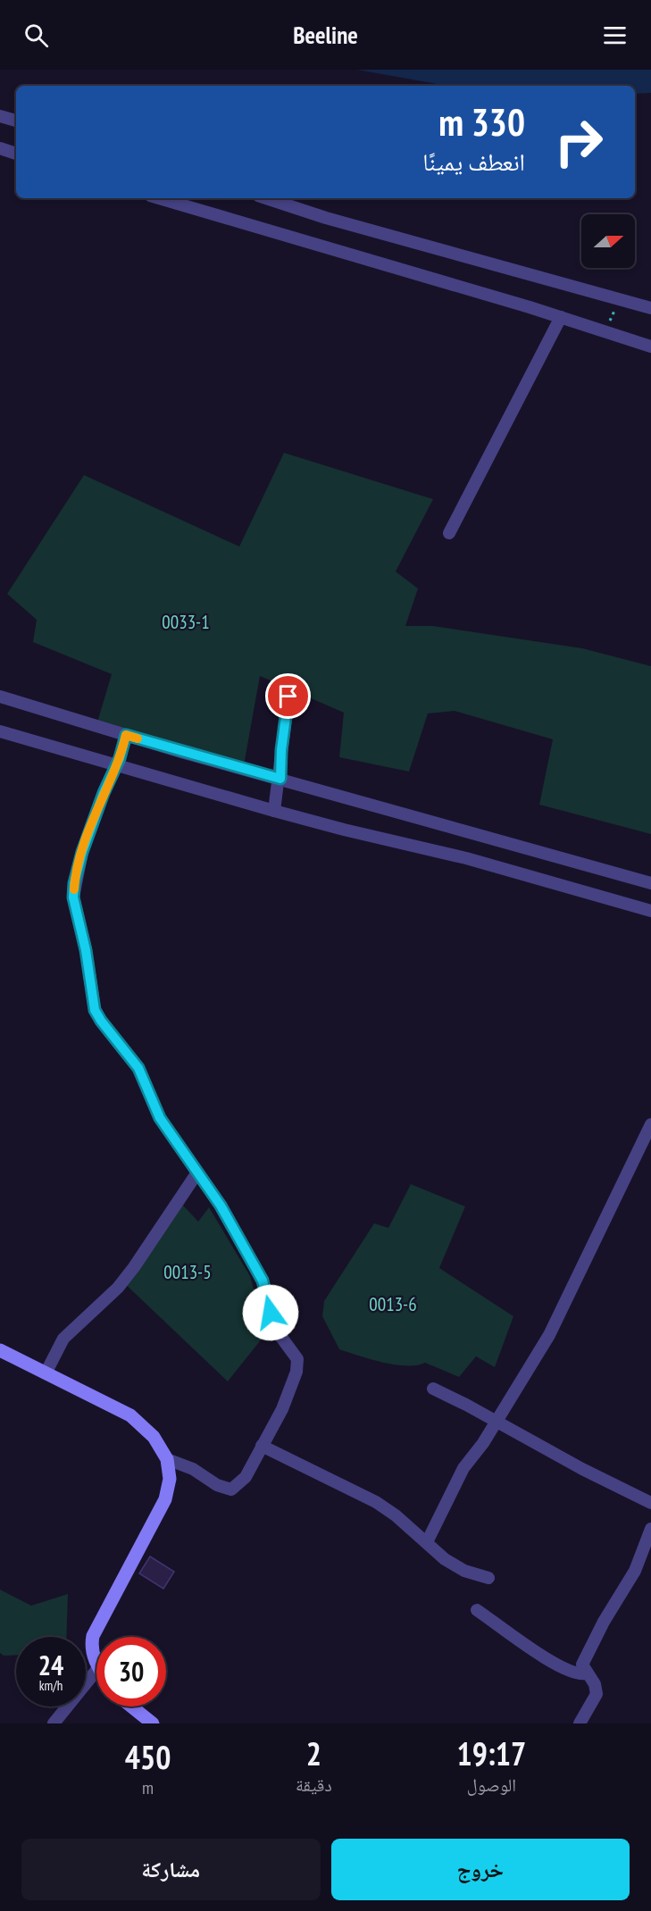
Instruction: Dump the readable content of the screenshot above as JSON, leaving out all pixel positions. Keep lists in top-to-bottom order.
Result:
{
  "parks": ["0033-1", "0013-5", "0013-6"],
  "north": "right",
  "page": {
    "header": "Beeline",
    "turn": ["330 m", "انعطف يمينًا"],
    "speed": "24 km/h",
    "limit": "30",
    "eta": [
      "19:17",
      "الوصول",
      "2",
      "دقيقة",
      "450",
      "m"
    ],
    "buttons": ["خروج", "مشاركة"]
  }
}
